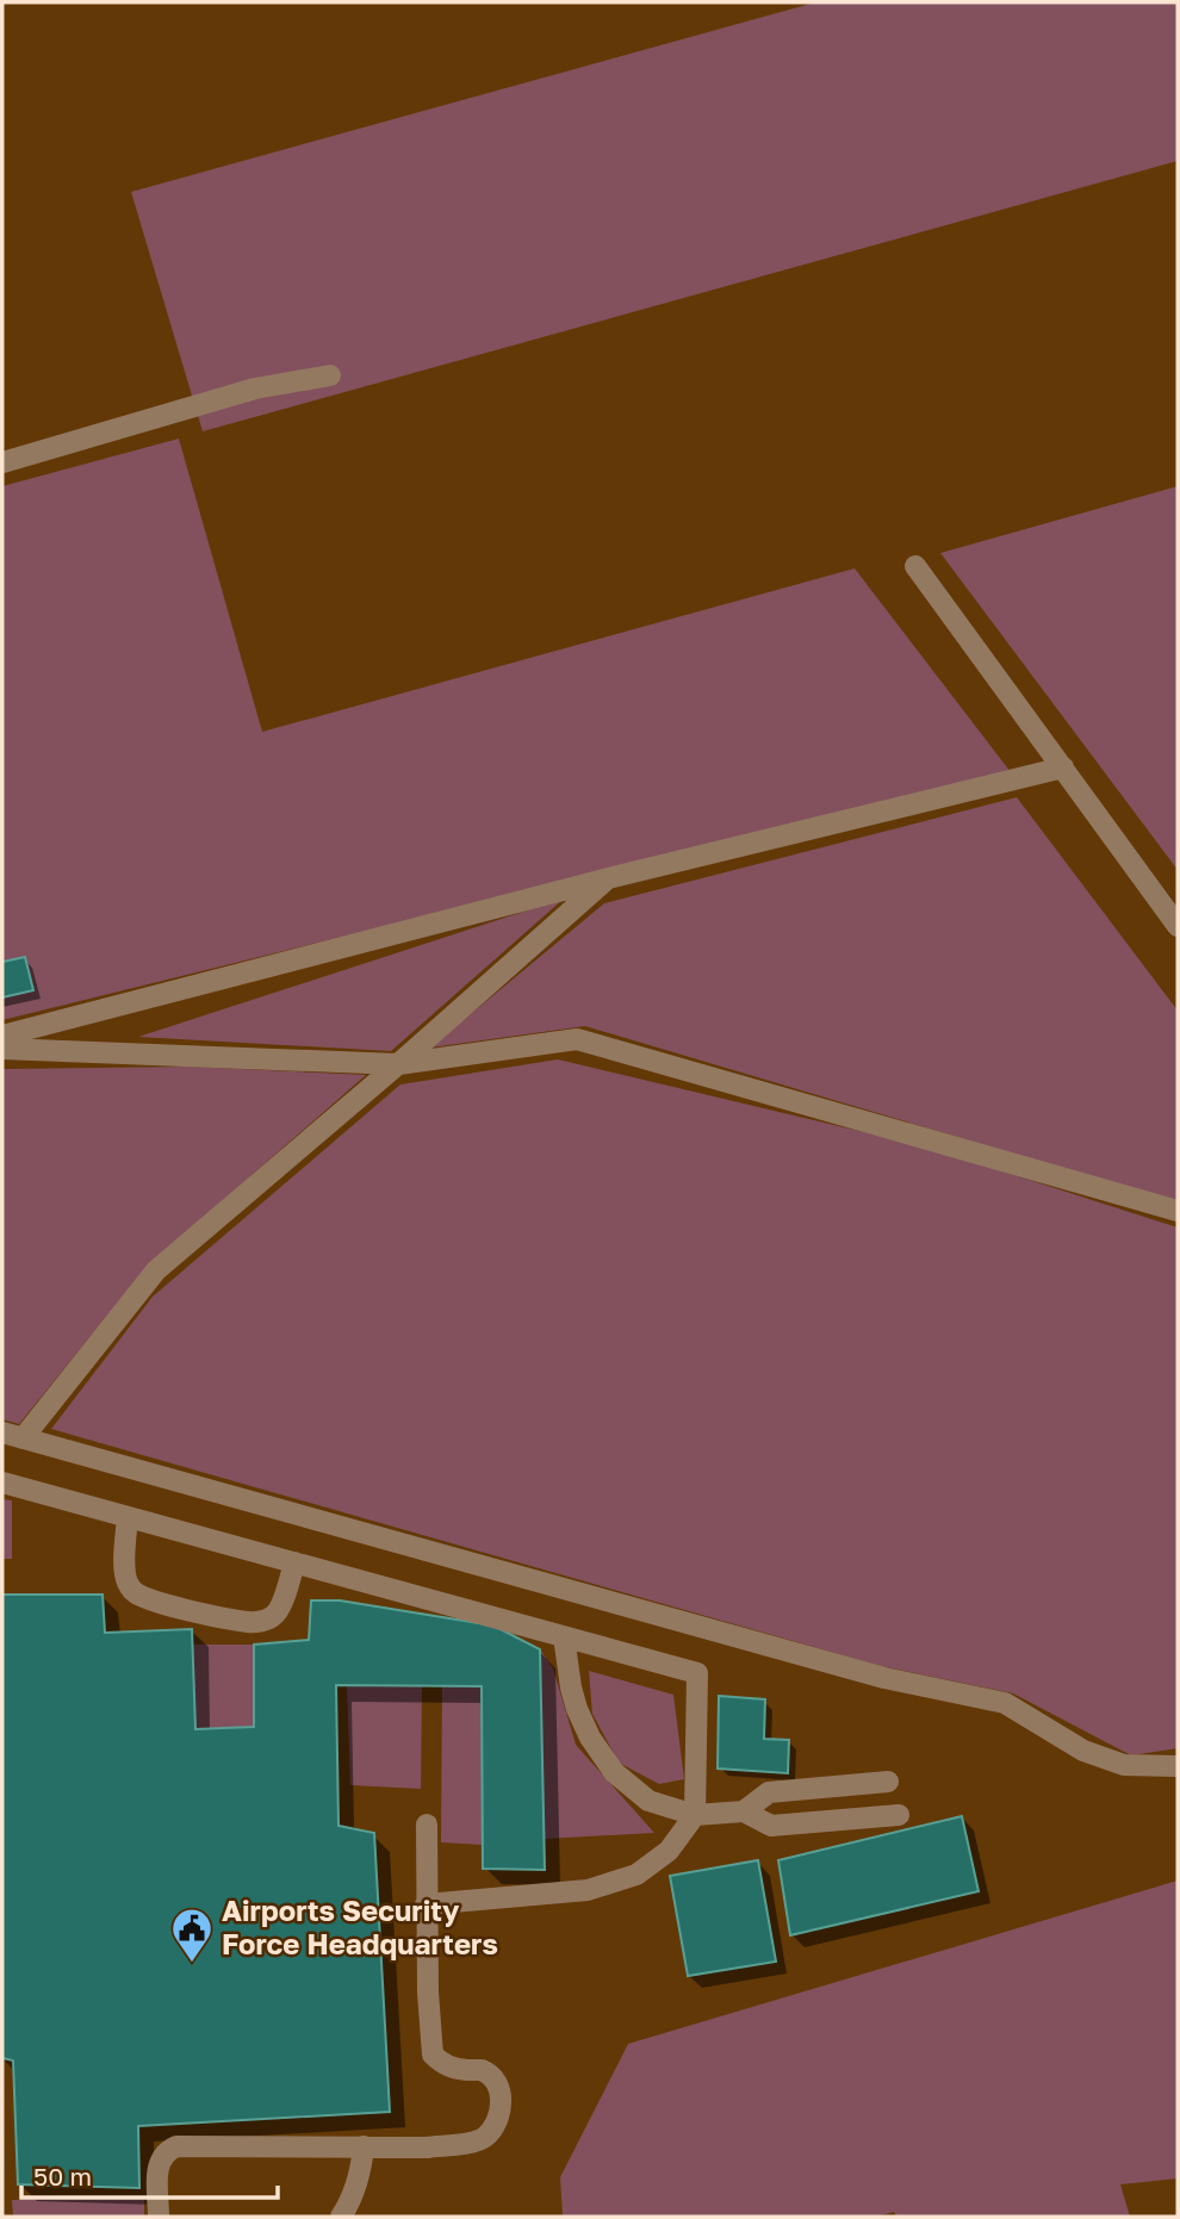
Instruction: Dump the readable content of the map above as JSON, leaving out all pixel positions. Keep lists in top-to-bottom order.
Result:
{
  "places": {
    "public building": ["Airports Security Force Headquarters"]
  },
  "scale_bar": "50 m"
}
